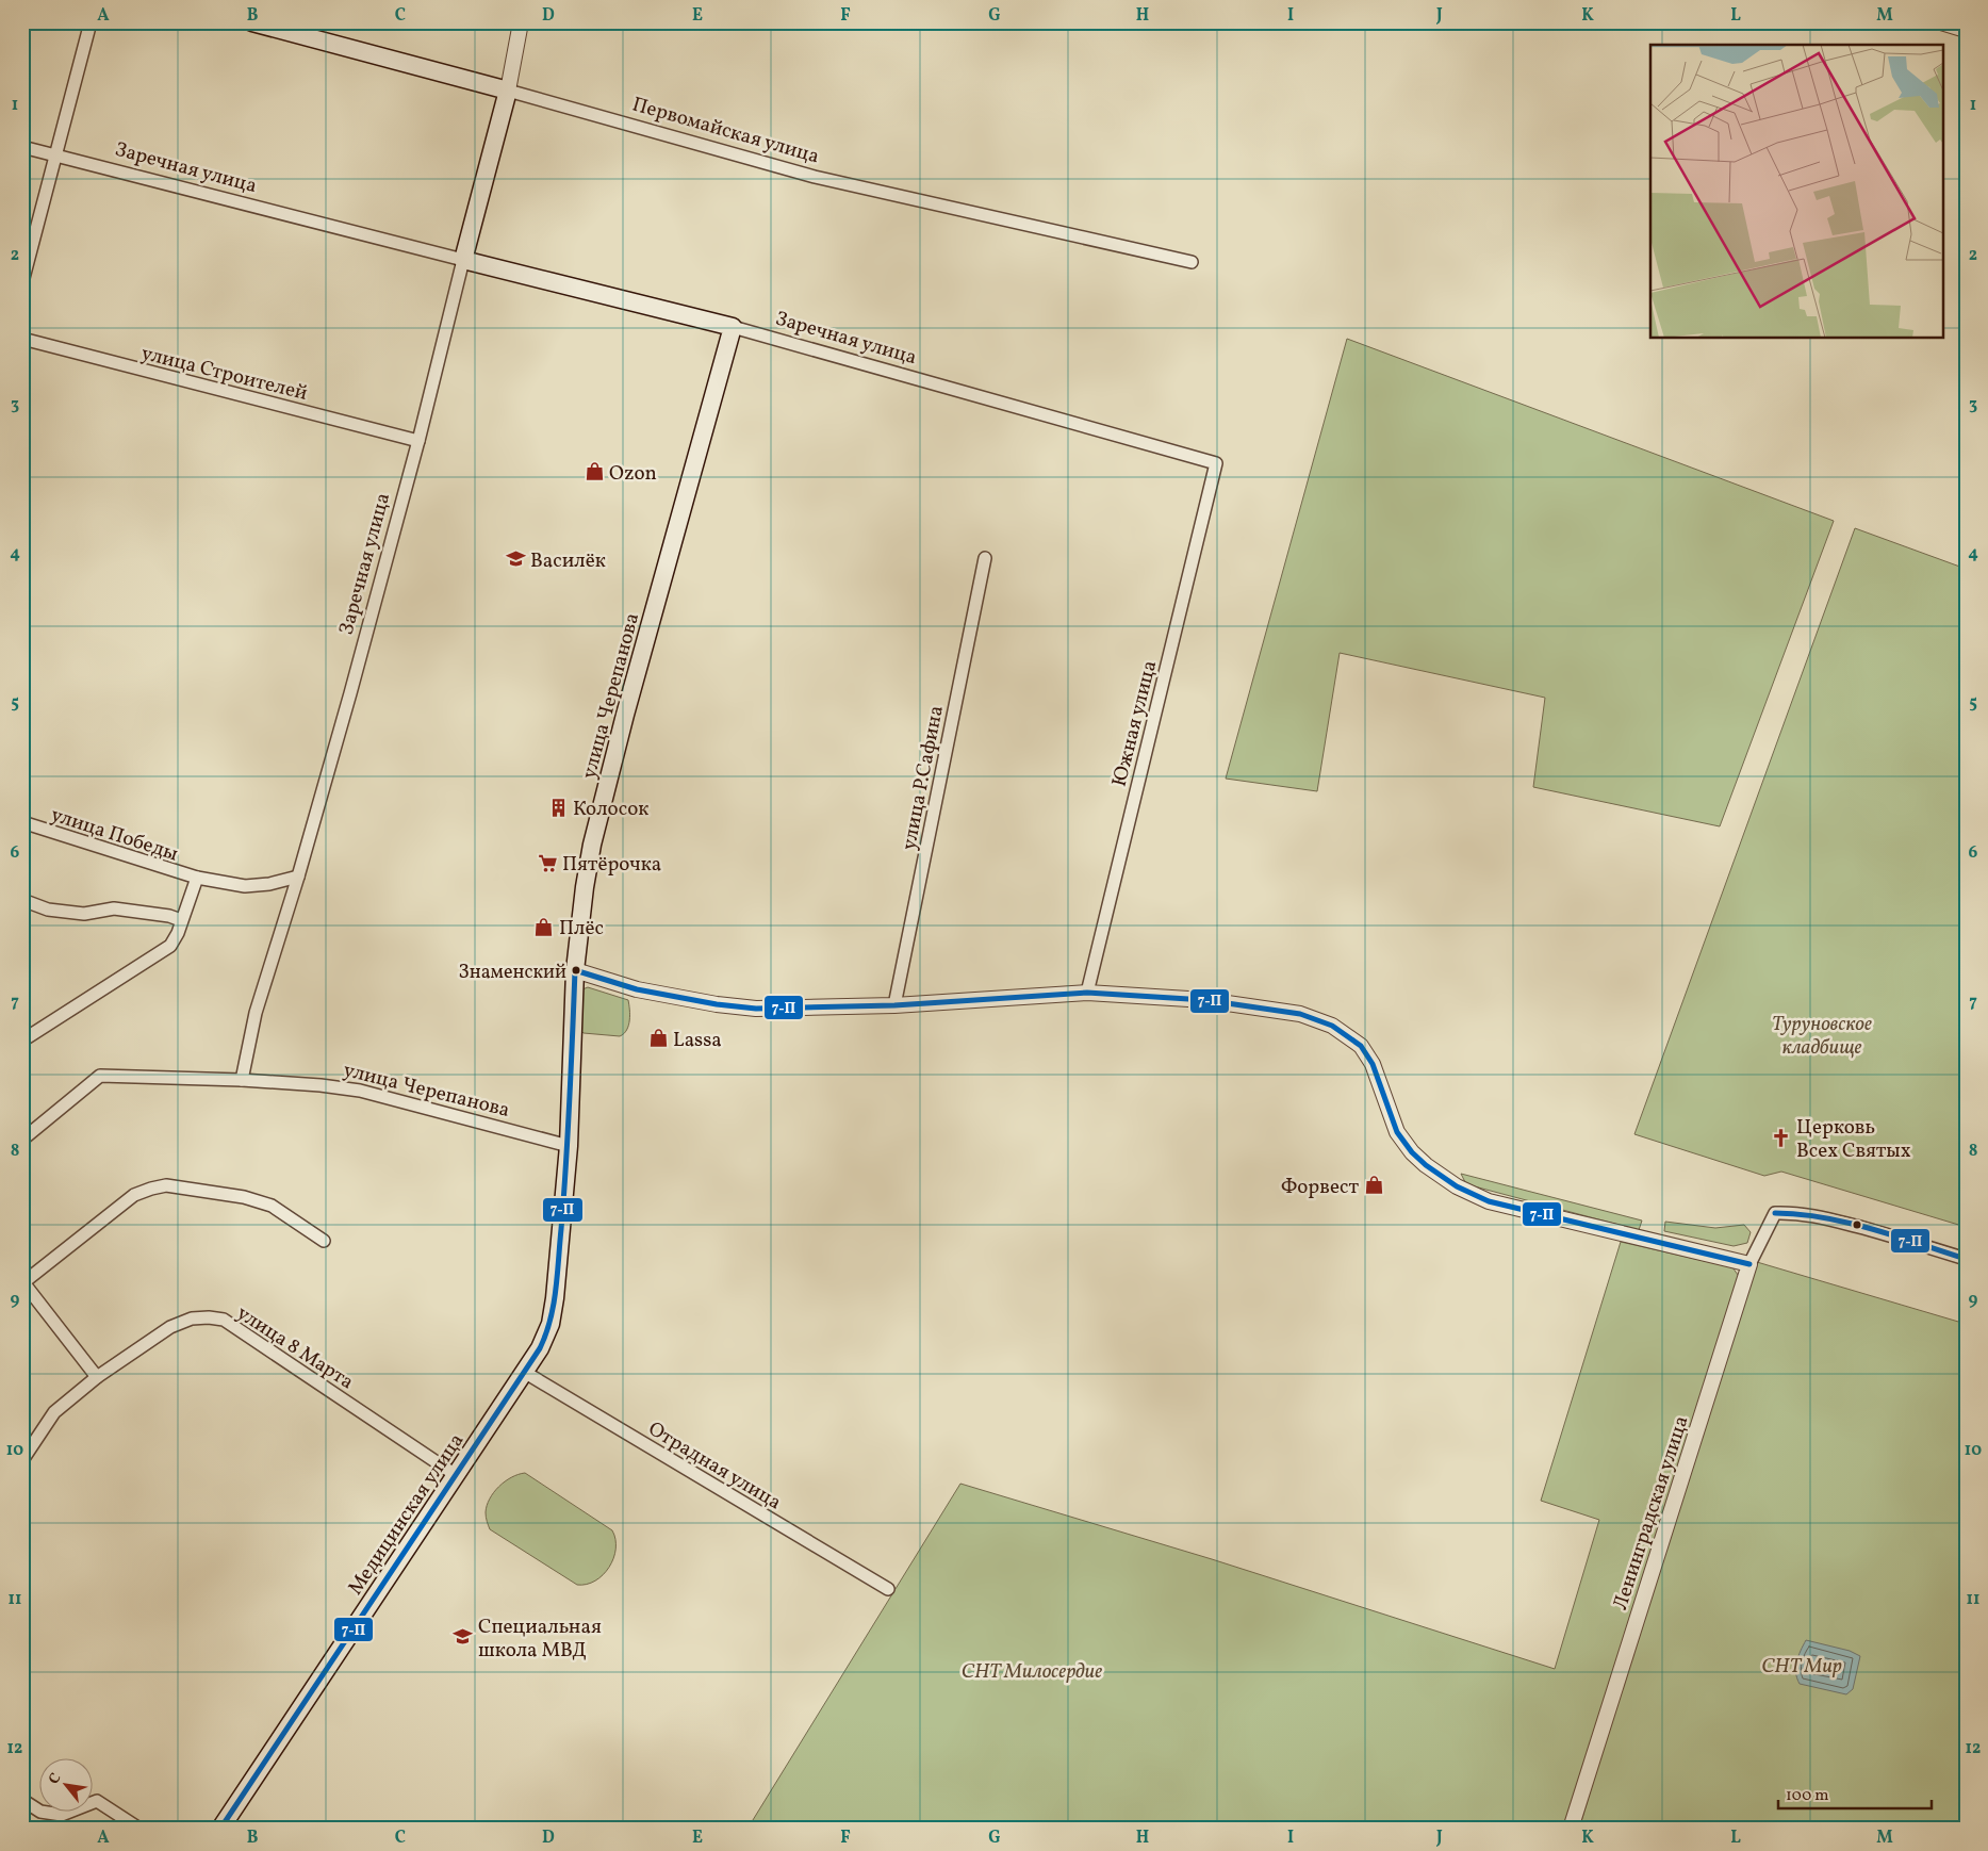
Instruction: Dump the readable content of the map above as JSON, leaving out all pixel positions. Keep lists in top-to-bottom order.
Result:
{
  "streets": {
    "main road": [
      "Первомайская улица",
      "Заречная улица",
      "улица Черепанова",
      "Медицинская улица"
    ],
    "street": [
      "улица Строителей",
      "Южная улица",
      "улица Р.Сафина",
      "улица Победы",
      "улица 8 Марта",
      "Отрадная улица",
      "Ленинградская улица"
    ]
  },
  "crossings": [
    ["Первомайская улица", "Заречная улица"],
    ["Заречная улица", "улица Строителей"],
    ["Заречная улица", "улица Черепанова"],
    ["Заречная улица", "Южная улица"],
    ["Заречная улица", "улица Победы"],
    ["улица Черепанова", "Отрадная улица"],
    ["улица Черепанова", "Медицинская улица"],
    ["улица 8 Марта", "Медицинская улица"]
  ],
  "parks": ["Туруновское кладбище", "СНТ Мир", "СНТ Милосердие"],
  "places": {
    "shop": [
      "Ozon",
      "Плёс",
      "Lassa",
      "Форвест"
    ],
    "school or university": ["Василёк", "Специальная школа МВД"],
    "building": ["Колосок"],
    "supermarket": ["Пятёрочка"],
    "other": ["Знаменский"],
    "church": ["Церковь Всех Святых"]
  },
  "lines": ["transit line 7-П"],
  "scale_bar": "100 m",
  "north": "top left",
  "grid": {
    "columns": [
      "A",
      "B",
      "C",
      "D",
      "E",
      "F",
      "G",
      "H",
      "I",
      "J",
      "K",
      "L",
      "M"
    ],
    "rows": [
      "1",
      "2",
      "3",
      "4",
      "5",
      "6",
      "7",
      "8",
      "9",
      "10",
      "11",
      "12"
    ]
  }
}
